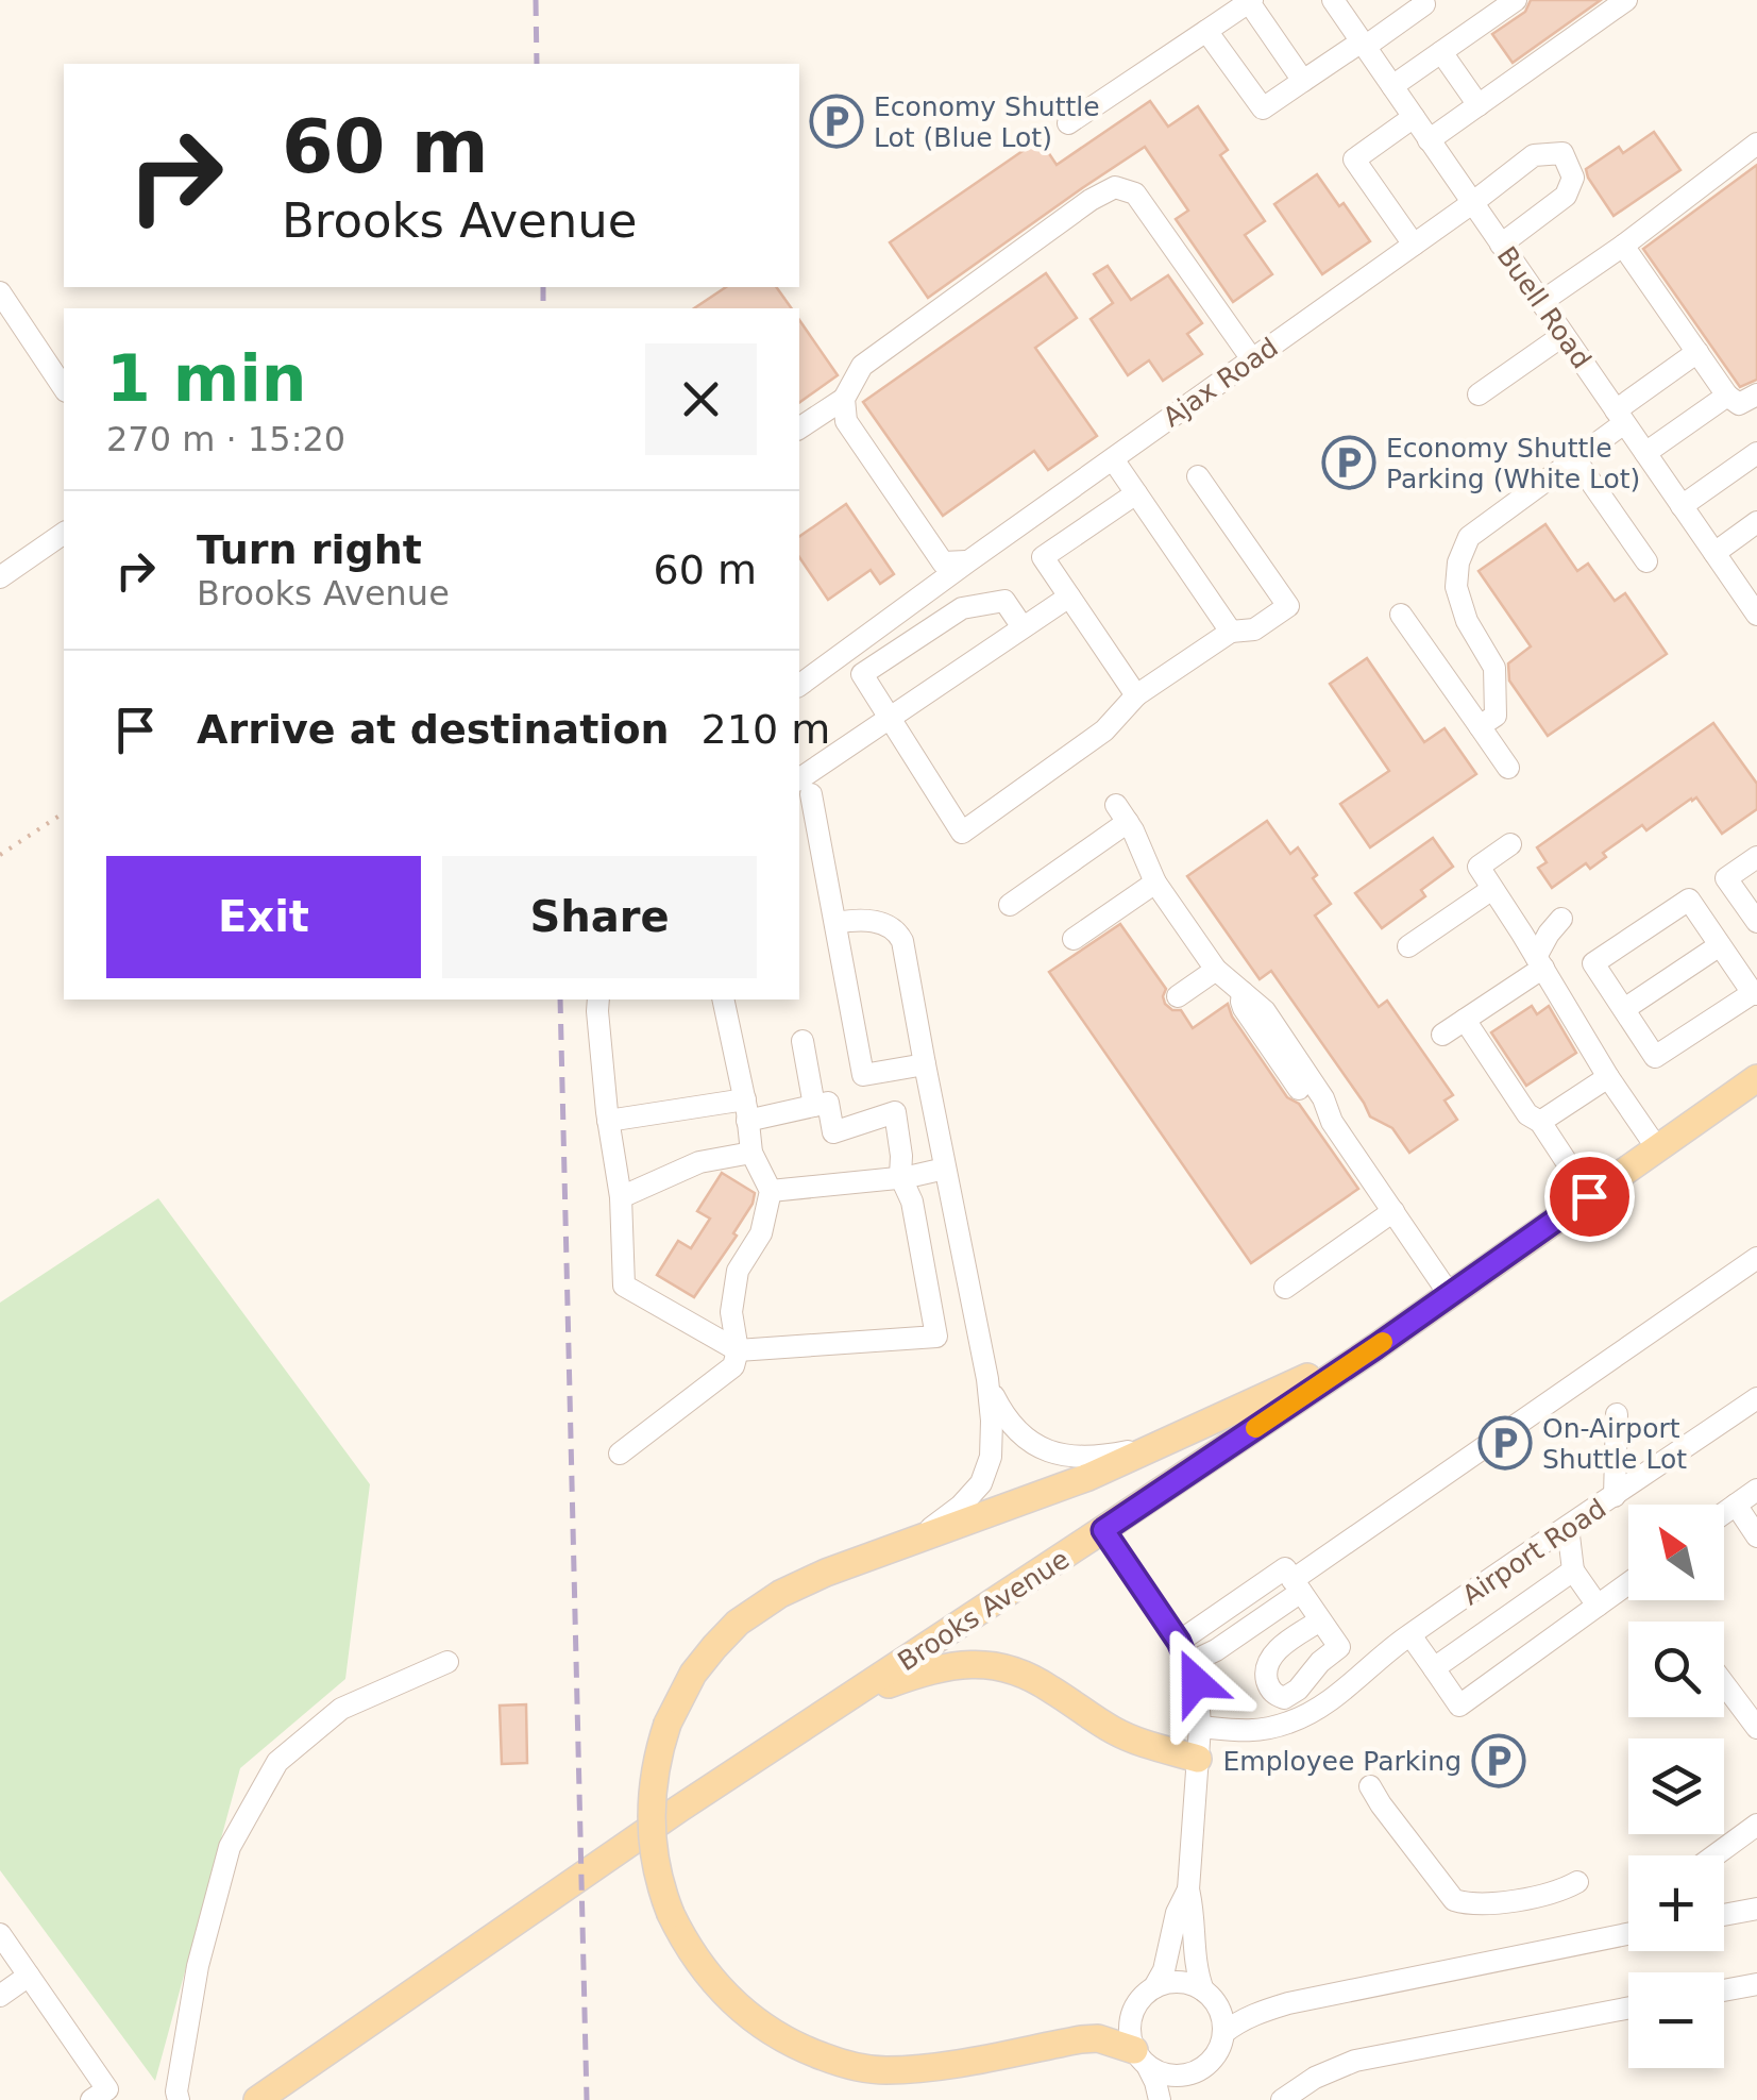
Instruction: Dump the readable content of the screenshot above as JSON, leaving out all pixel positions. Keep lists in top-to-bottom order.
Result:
{
  "streets": {
    "main road": ["Brooks Avenue"],
    "street": ["Buell Road", "Ajax Road", "Airport Road"]
  },
  "crossings": [
    ["Buell Road", "Ajax Road"]
  ],
  "places": {
    "parking": [
      "Economy Shuttle Lot (Blue Lot)",
      "Economy Shuttle Parking (White Lot)",
      "On-Airport Shuttle Lot",
      "Employee Parking"
    ]
  },
  "north": "top left",
  "page": {
    "turn": ["60 m", "Brooks Avenue"],
    "heading": ["1 min", "270 m · 15:20"],
    "list": [
      {
        "name": "Turn right",
        "note": "Brooks Avenue",
        "value": "60 m"
      },
      {
        "name": "Arrive at destination",
        "value": "210 m"
      }
    ],
    "buttons": ["Exit", "Share"],
    "map_buttons": ["+", "−"]
  }
}
